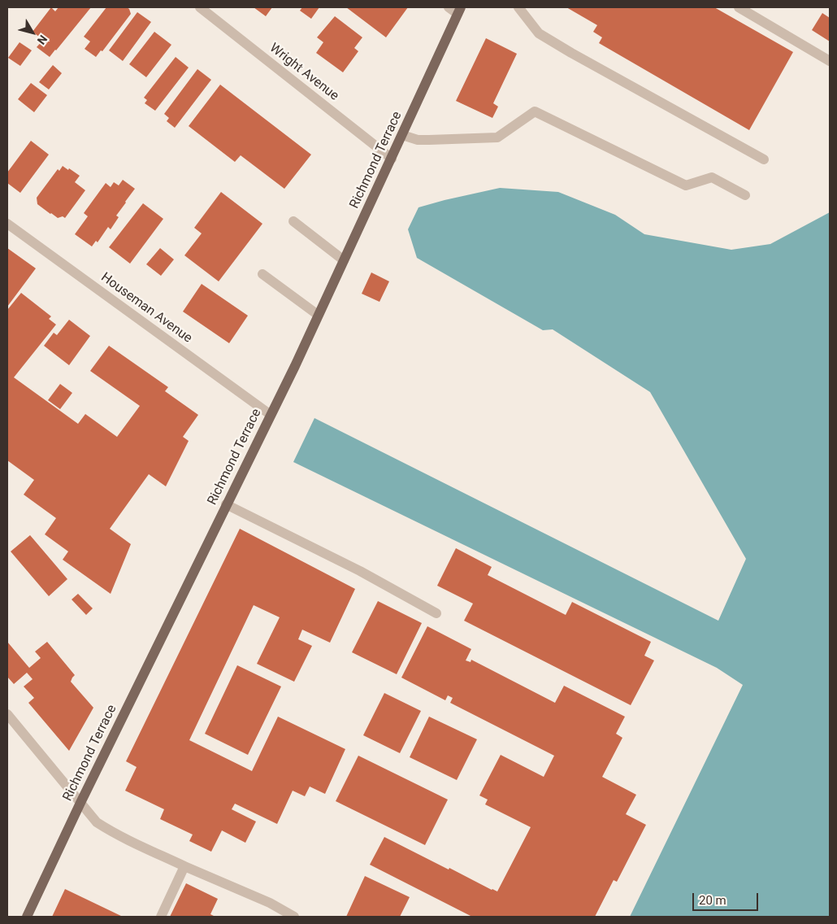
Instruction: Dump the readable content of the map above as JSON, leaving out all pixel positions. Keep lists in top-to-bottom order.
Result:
{
  "streets": {
    "main road": ["Richmond Terrace"],
    "street": ["Wright Avenue", "Houseman Avenue"]
  },
  "crossings": [
    ["Wright Avenue", "Richmond Terrace"],
    ["Richmond Terrace", "Houseman Avenue"]
  ],
  "scale_bar": "20 m",
  "north": "bottom right"
}
